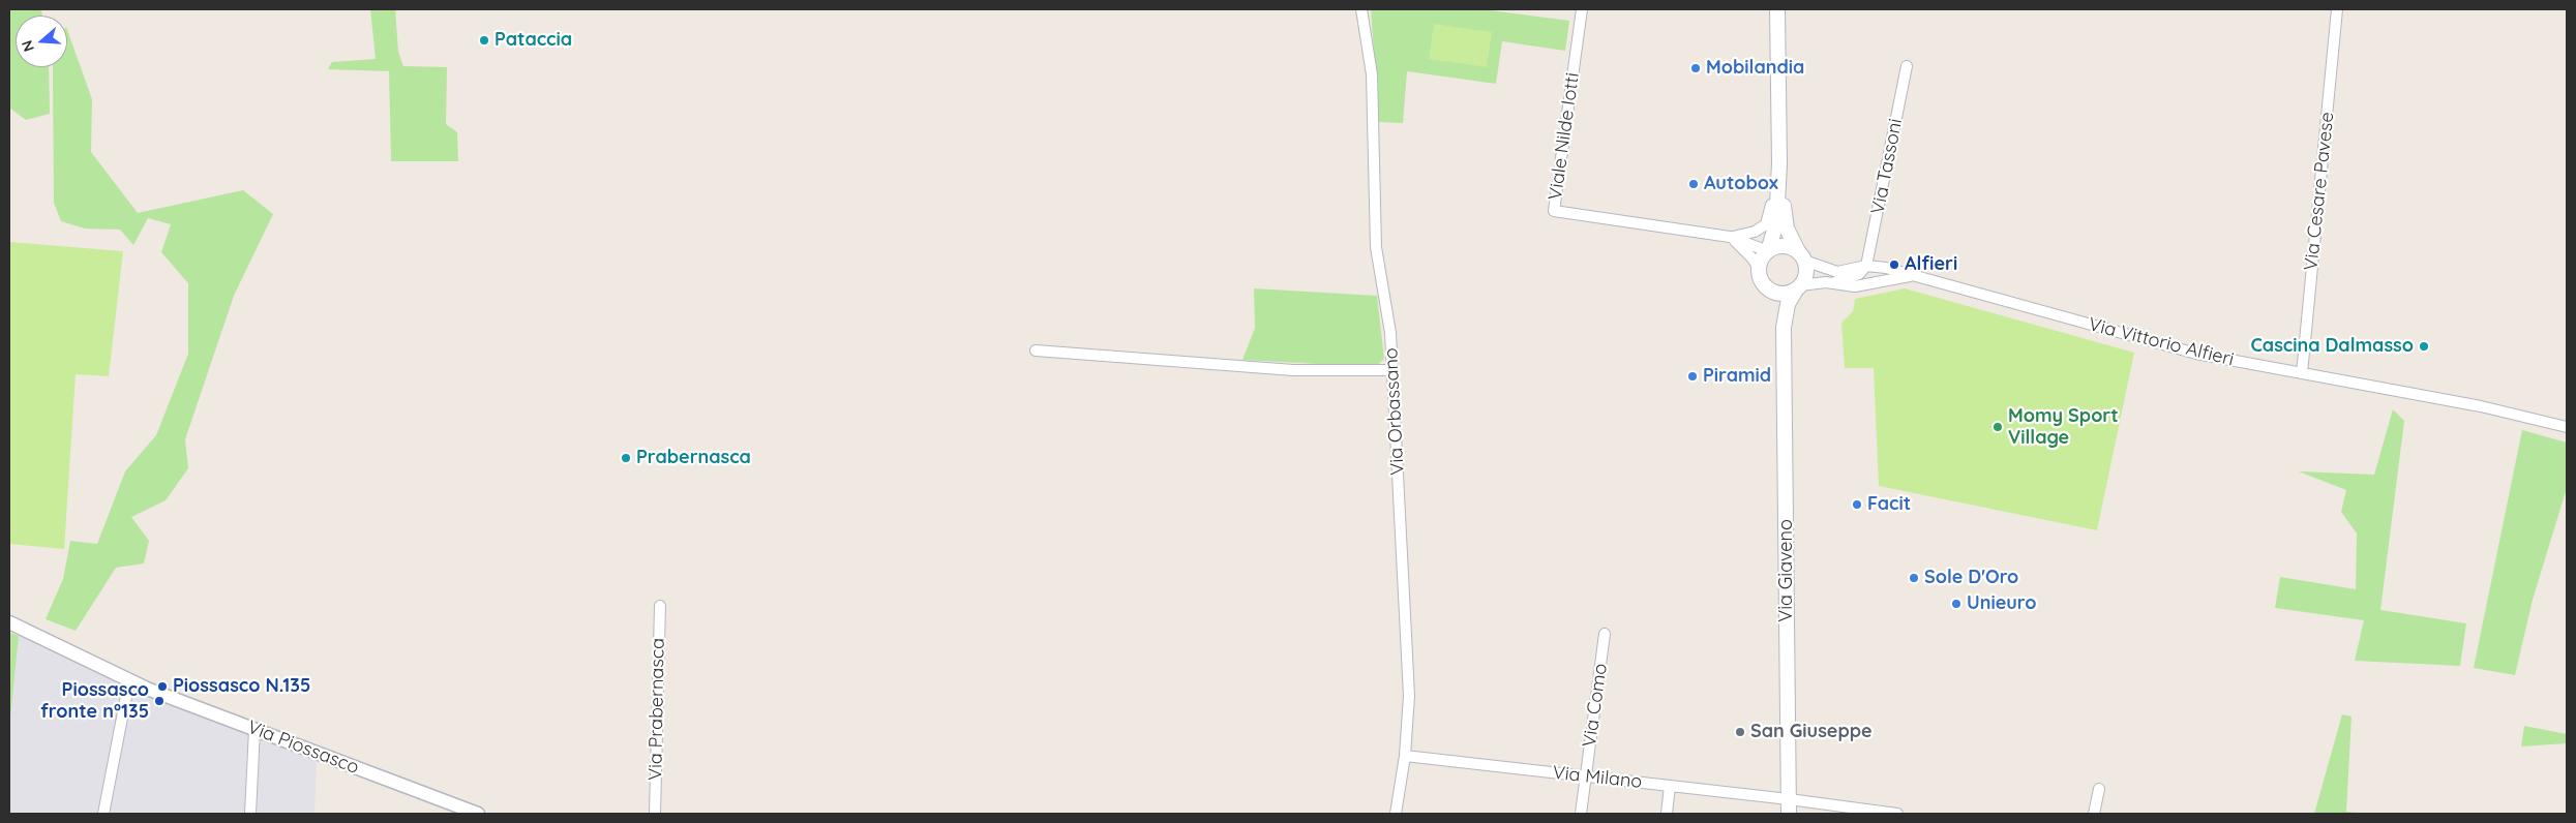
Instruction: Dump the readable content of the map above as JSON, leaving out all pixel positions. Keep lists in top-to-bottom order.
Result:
{
  "streets": {
    "main road": ["Via Giaveno"],
    "street": [
      "Viale Nilde Iotti",
      "Via Tassoni",
      "Via Cesare Pavese",
      "Via Vittorio Alfieri",
      "Via Orbassano",
      "Via Como",
      "Via Prabernasca",
      "Via Piossasco",
      "Via Milano"
    ]
  },
  "crossings": [
    ["Via Tassoni", "Via Vittorio Alfieri"],
    ["Via Cesare Pavese", "Via Vittorio Alfieri"],
    ["Via Vittorio Alfieri", "Via Giaveno"],
    ["Via Orbassano", "Via Milano"],
    ["Via Giaveno", "Via Milano"],
    ["Via Como", "Via Milano"]
  ],
  "places": [
    "Pataccia",
    "Mobilandia",
    "Autobox",
    "Alfieri",
    "Cascina Dalmasso",
    "Piramid",
    "Momy Sport Village",
    "Prabernasca",
    "Facit",
    "Sole D'Oro",
    "Unieuro",
    "Piossasco N.135",
    "Piossasco fronte n°135",
    "San Giuseppe"
  ],
  "north": "left"
}
